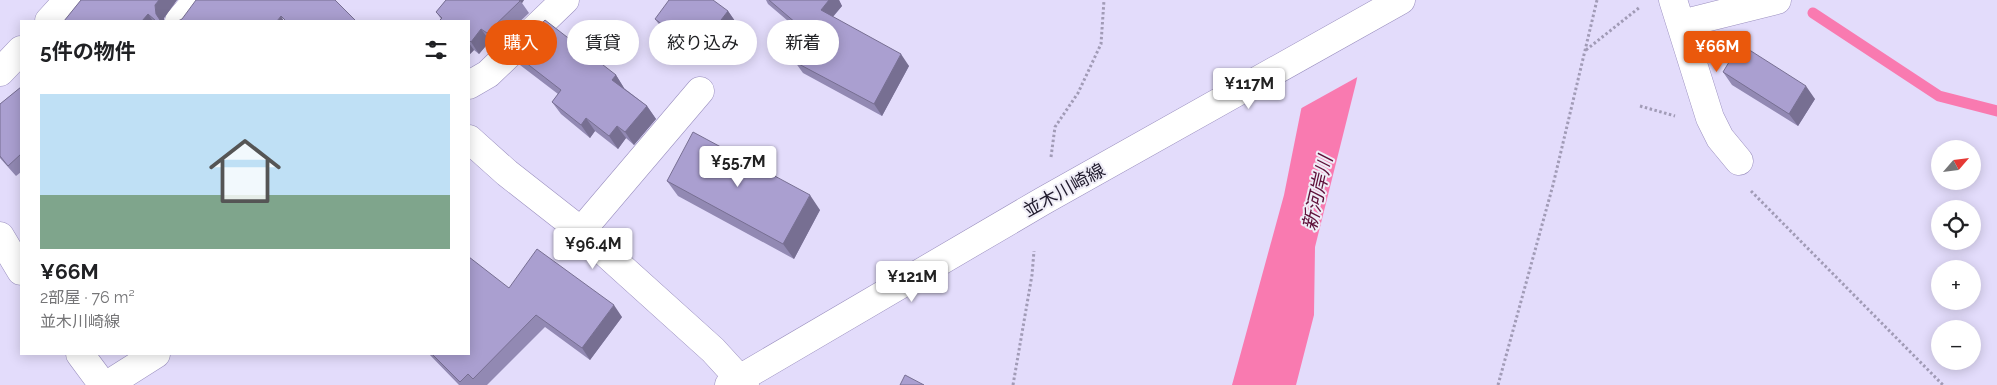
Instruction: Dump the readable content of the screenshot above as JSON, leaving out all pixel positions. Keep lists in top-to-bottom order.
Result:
{
  "streets": {
    "street": ["並木川崎線"]
  },
  "water": ["新河岸川"],
  "north": "top right",
  "page": {
    "chip": [
      "購入",
      "賃貸",
      "絞り込み",
      "新着"
    ],
    "heading": "5件の物件",
    "price": [
      "¥66M",
      "¥117M",
      "¥55.7M",
      "¥96.4M",
      "¥121M"
    ],
    "list": [
      {
        "name": "¥66M",
        "note": "2部屋 · 76 m² · 並木川崎線"
      }
    ],
    "map_buttons": ["+", "−"]
  }
}
